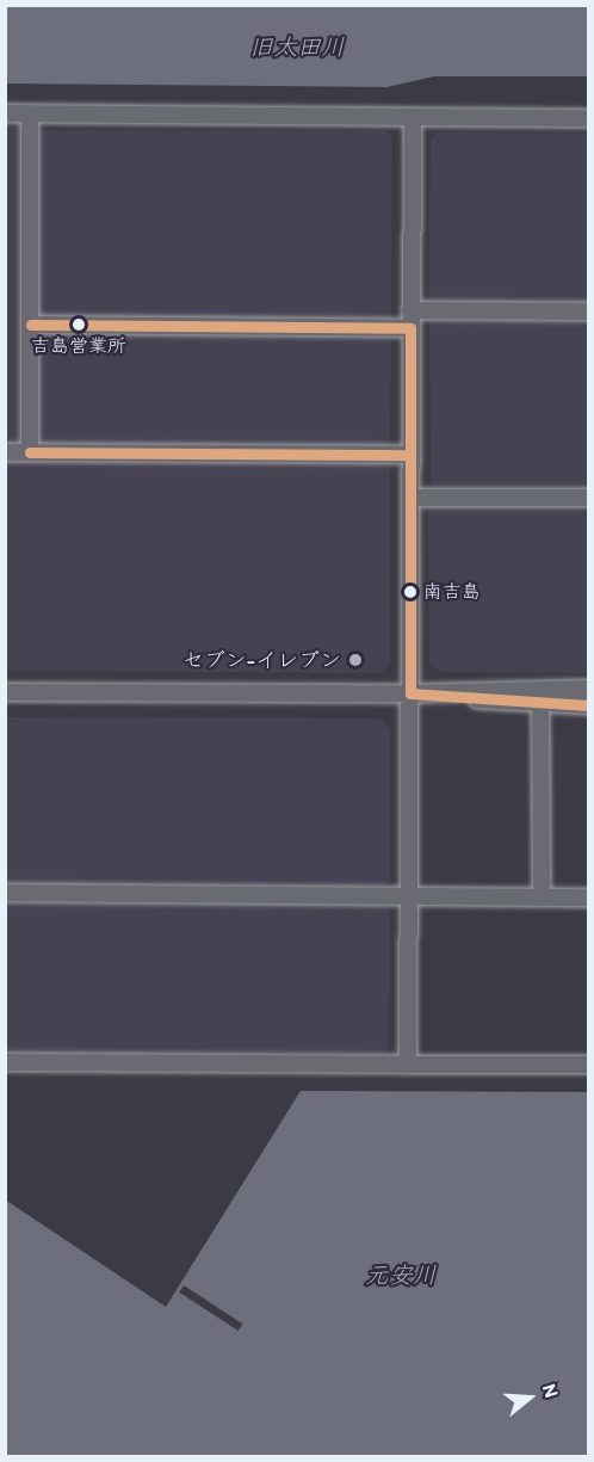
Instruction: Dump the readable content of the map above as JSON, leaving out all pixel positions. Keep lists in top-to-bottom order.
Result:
{
  "water": ["旧太田川", "元安川"],
  "places": ["吉島営業所", "南吉島", "セブン-イレブン"],
  "north": "right"
}
